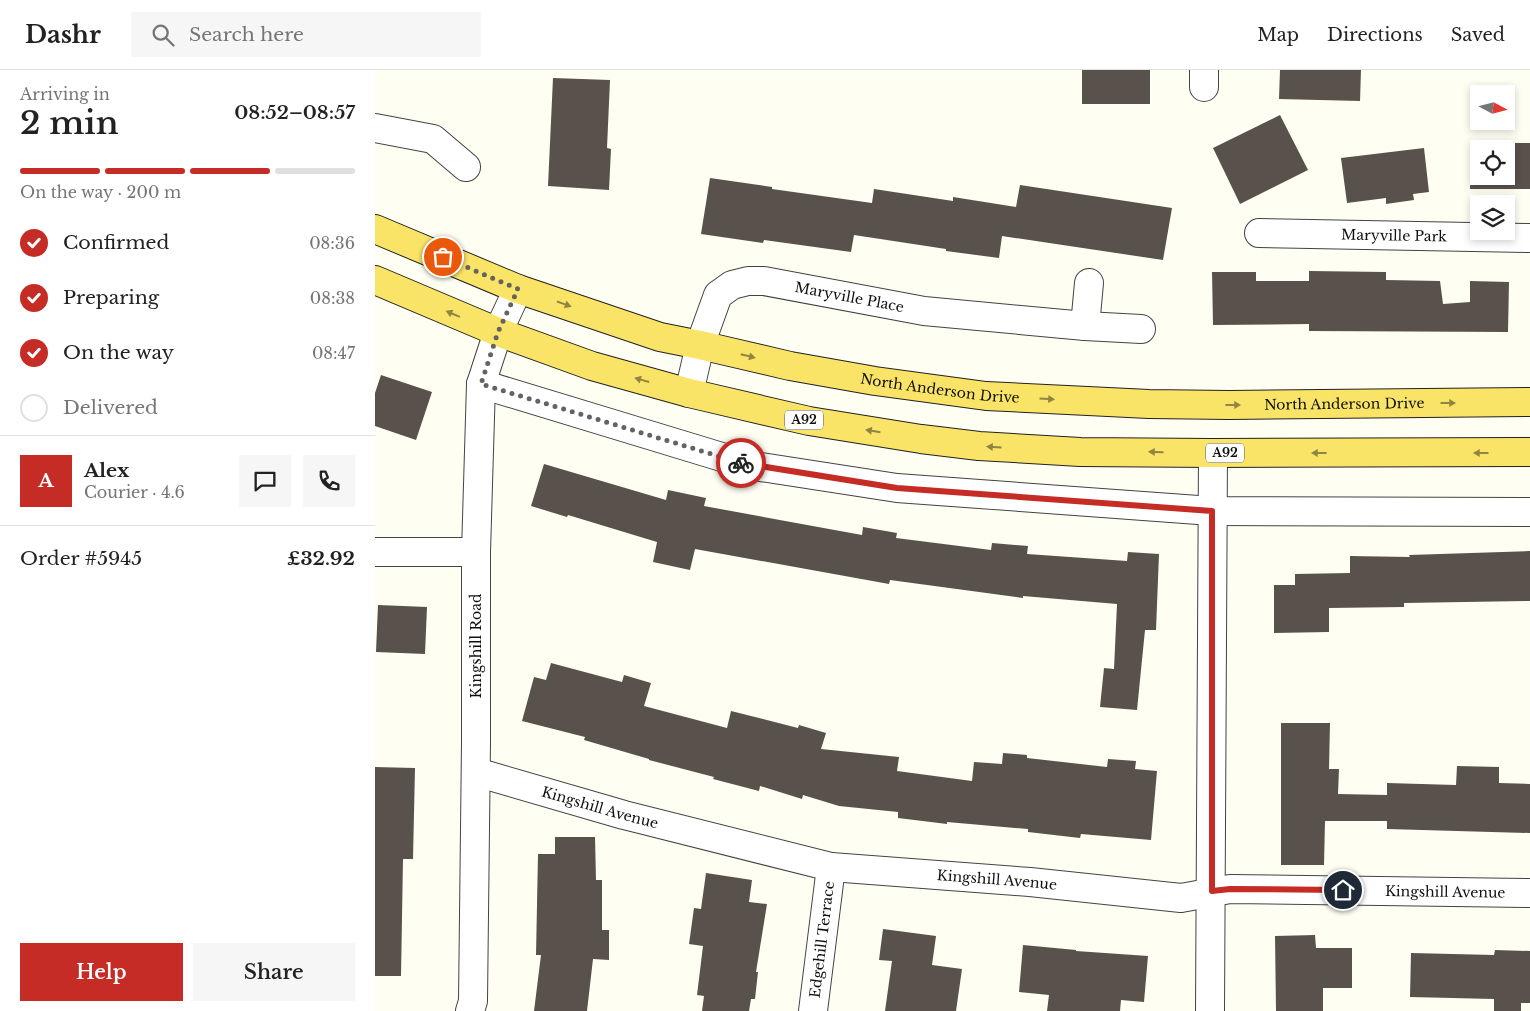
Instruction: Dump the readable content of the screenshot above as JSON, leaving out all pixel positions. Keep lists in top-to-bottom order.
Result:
{
  "streets": {
    "main road": ["North Anderson Drive", "A92"],
    "street": [
      "Maryville Park",
      "Maryville Place",
      "Kingshill Road",
      "Kingshill Avenue",
      "Edgehill Terrace"
    ]
  },
  "crossings": [
    ["Maryville Place", "North Anderson Drive"],
    ["Maryville Place", "A92"],
    ["North Anderson Drive", "Kingshill Road"],
    ["A92", "Kingshill Road"],
    ["Kingshill Road", "Kingshill Avenue"],
    ["Kingshill Avenue", "Edgehill Terrace"]
  ],
  "north": "right",
  "page": {
    "header": "Dashr",
    "search": "Search here",
    "nav": ["Map", "Directions", "Saved"],
    "heading": ["2 min", "Arriving in", "08:52–08:57"],
    "panel": [
      "Alex",
      "Courier · 4.6",
      "Order #5945",
      "£32.92"
    ],
    "bar": "On the way · 200 m",
    "list": [
      ["Confirmed", "08:36"],
      ["Preparing", "08:38"],
      ["On the way", "08:47"],
      "Delivered"
    ],
    "round": "A",
    "buttons": ["Help", "Share"]
  }
}
